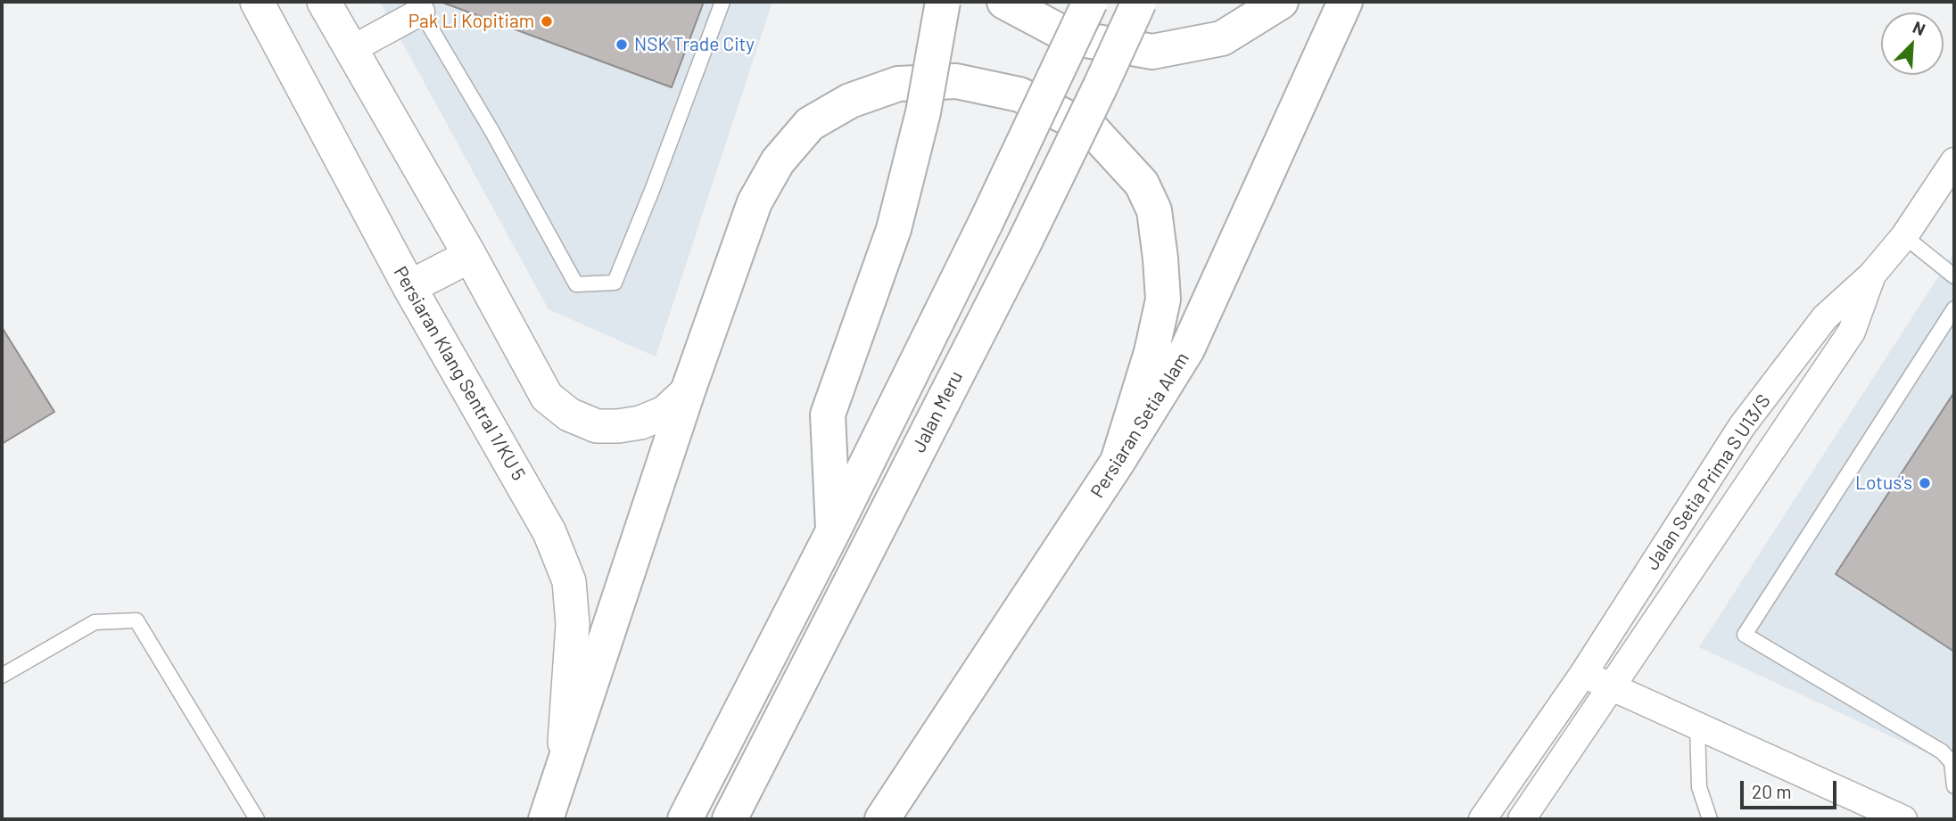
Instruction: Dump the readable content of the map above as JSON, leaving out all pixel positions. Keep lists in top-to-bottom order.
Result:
{
  "streets": {
    "highway": ["Jalan Meru", "Persiaran Setia Alam"],
    "street": ["Persiaran Klang Sentral 1/KU 5", "Jalan Setia Prima S U13/S"]
  },
  "places": ["Pak Li Kopitiam", "NSK Trade City", "Lotus's"],
  "scale_bar": "20 m",
  "north": "top right"
}
